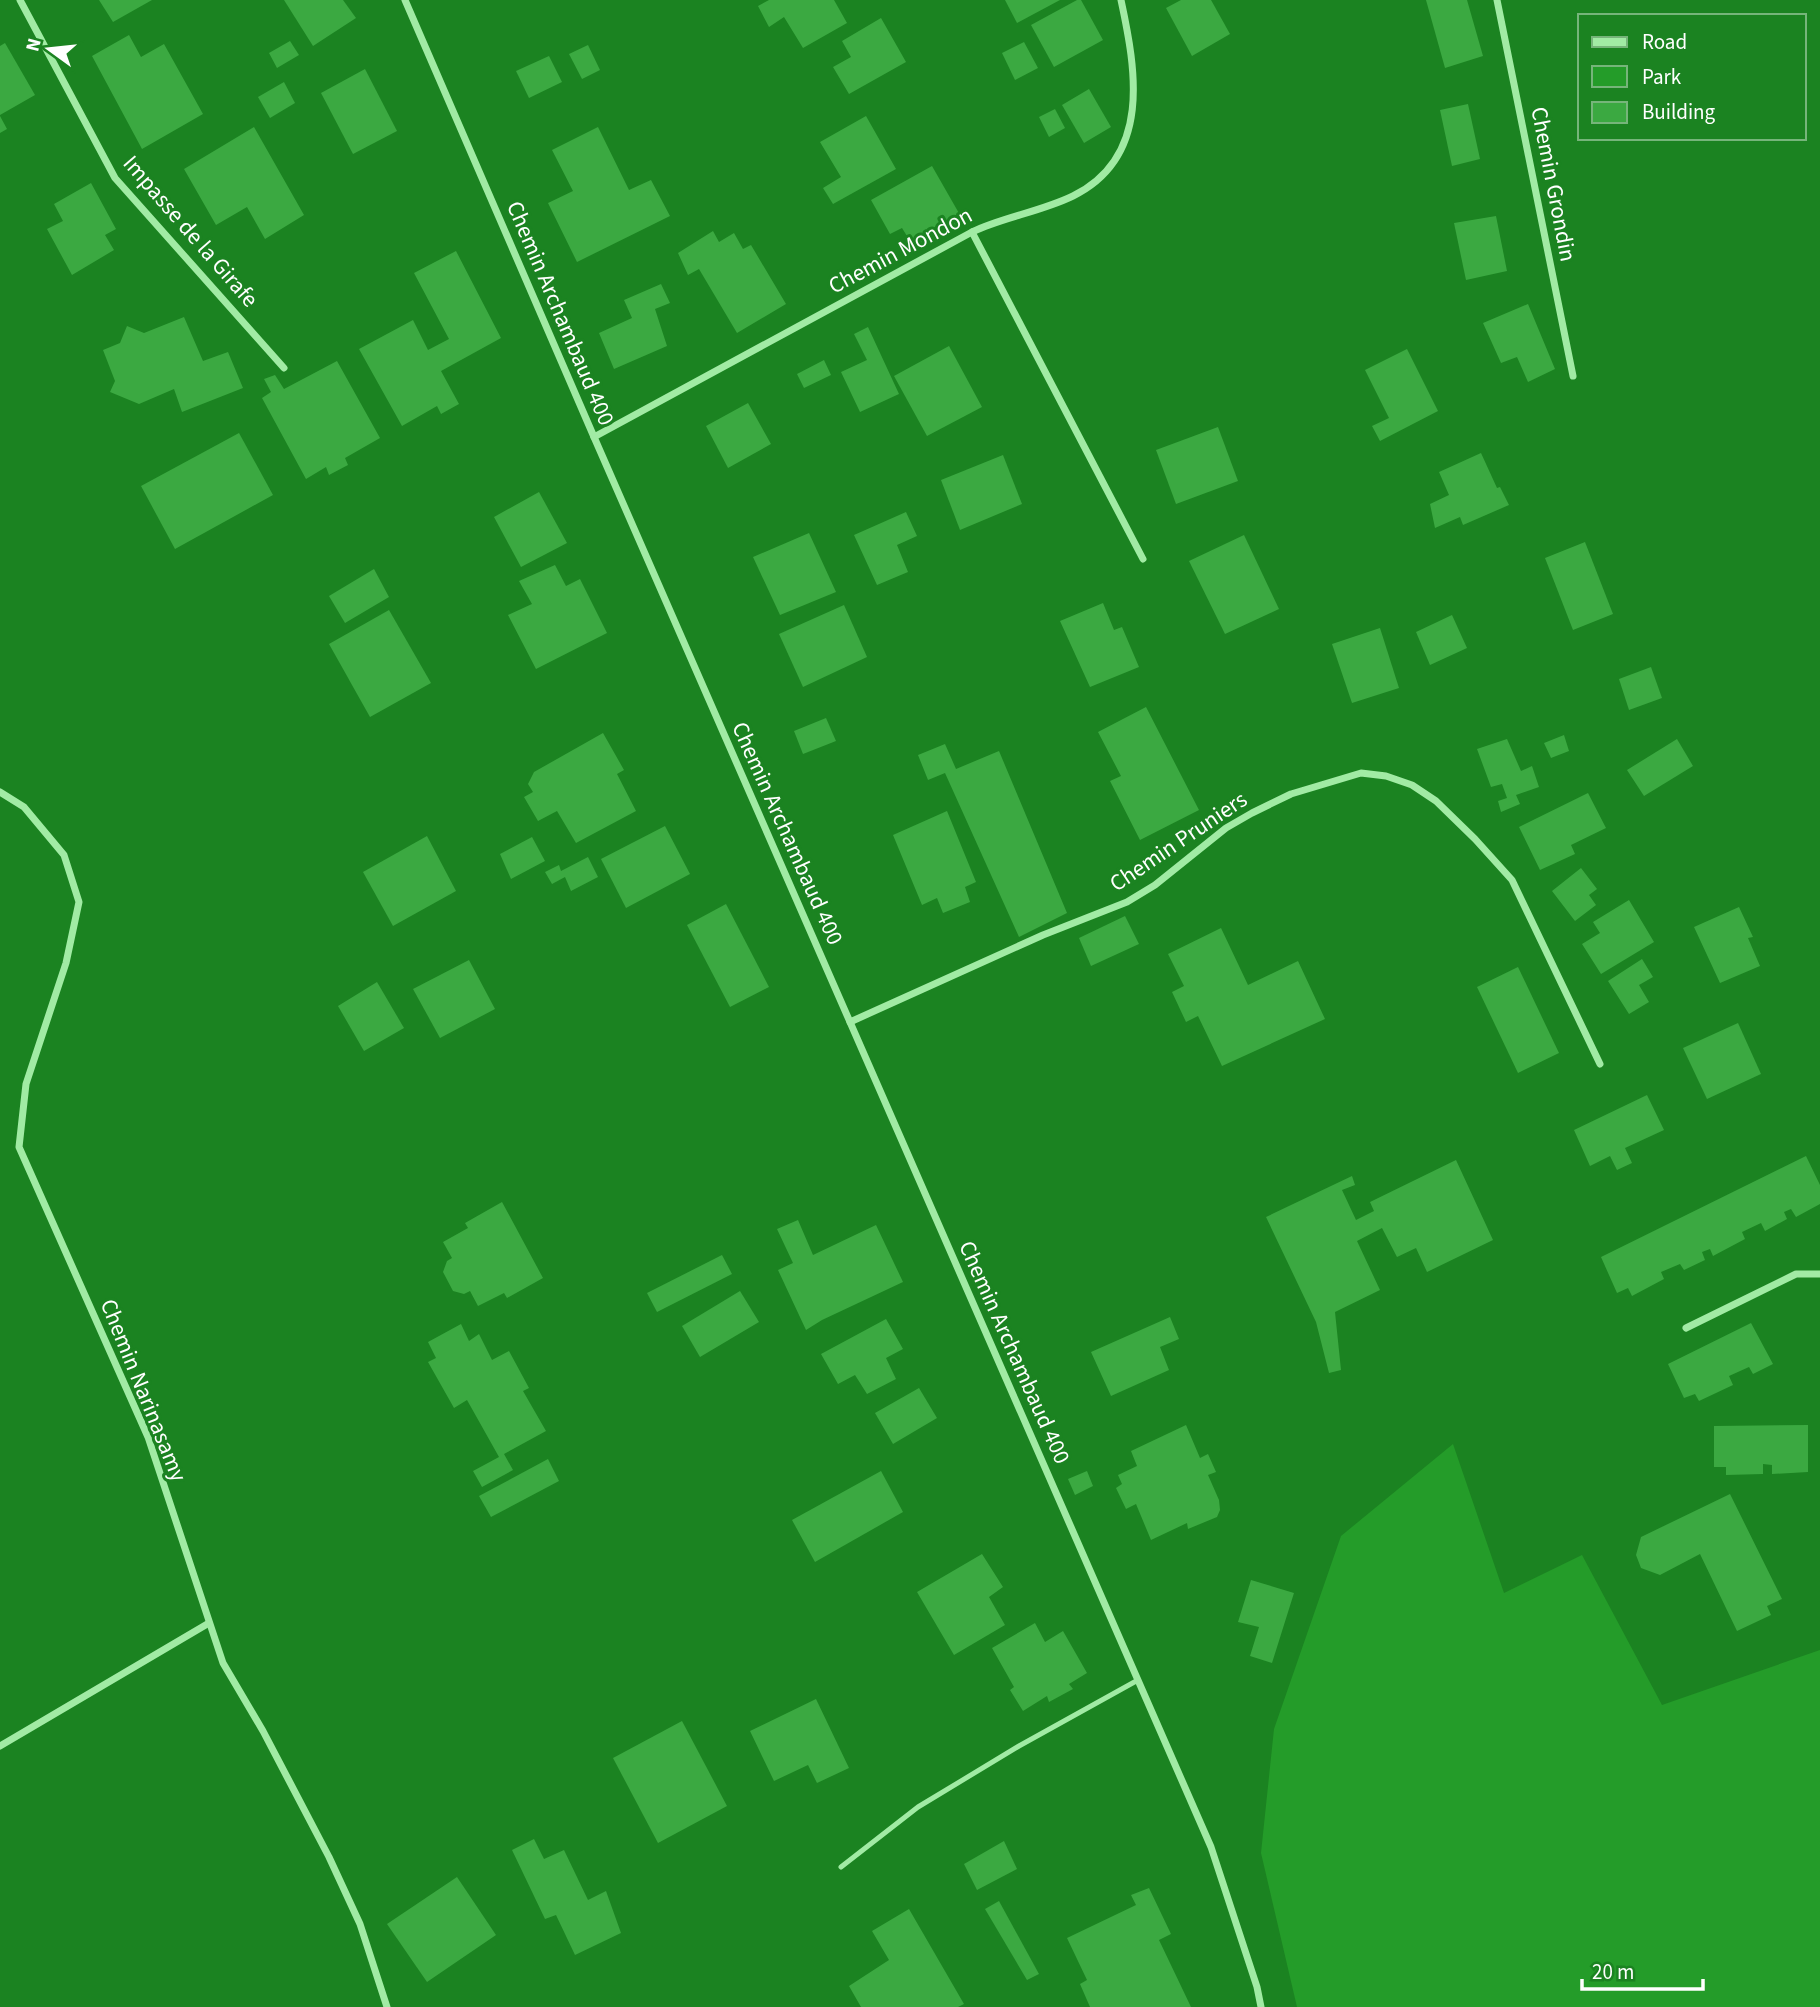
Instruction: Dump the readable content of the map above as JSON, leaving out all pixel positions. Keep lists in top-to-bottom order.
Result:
{
  "streets": {
    "street": [
      "Chemin Grondin",
      "Impasse de la Girafe",
      "Chemin Mondon",
      "Chemin Archambaud 400",
      "Chemin Pruniers",
      "Chemin Narinasamy"
    ]
  },
  "crossings": [
    ["Chemin Mondon", "Chemin Archambaud 400"],
    ["Chemin Archambaud 400", "Chemin Pruniers"]
  ],
  "legend": ["Road", "Park", "Building"],
  "scale_bar": "20 m",
  "north": "left"
}
